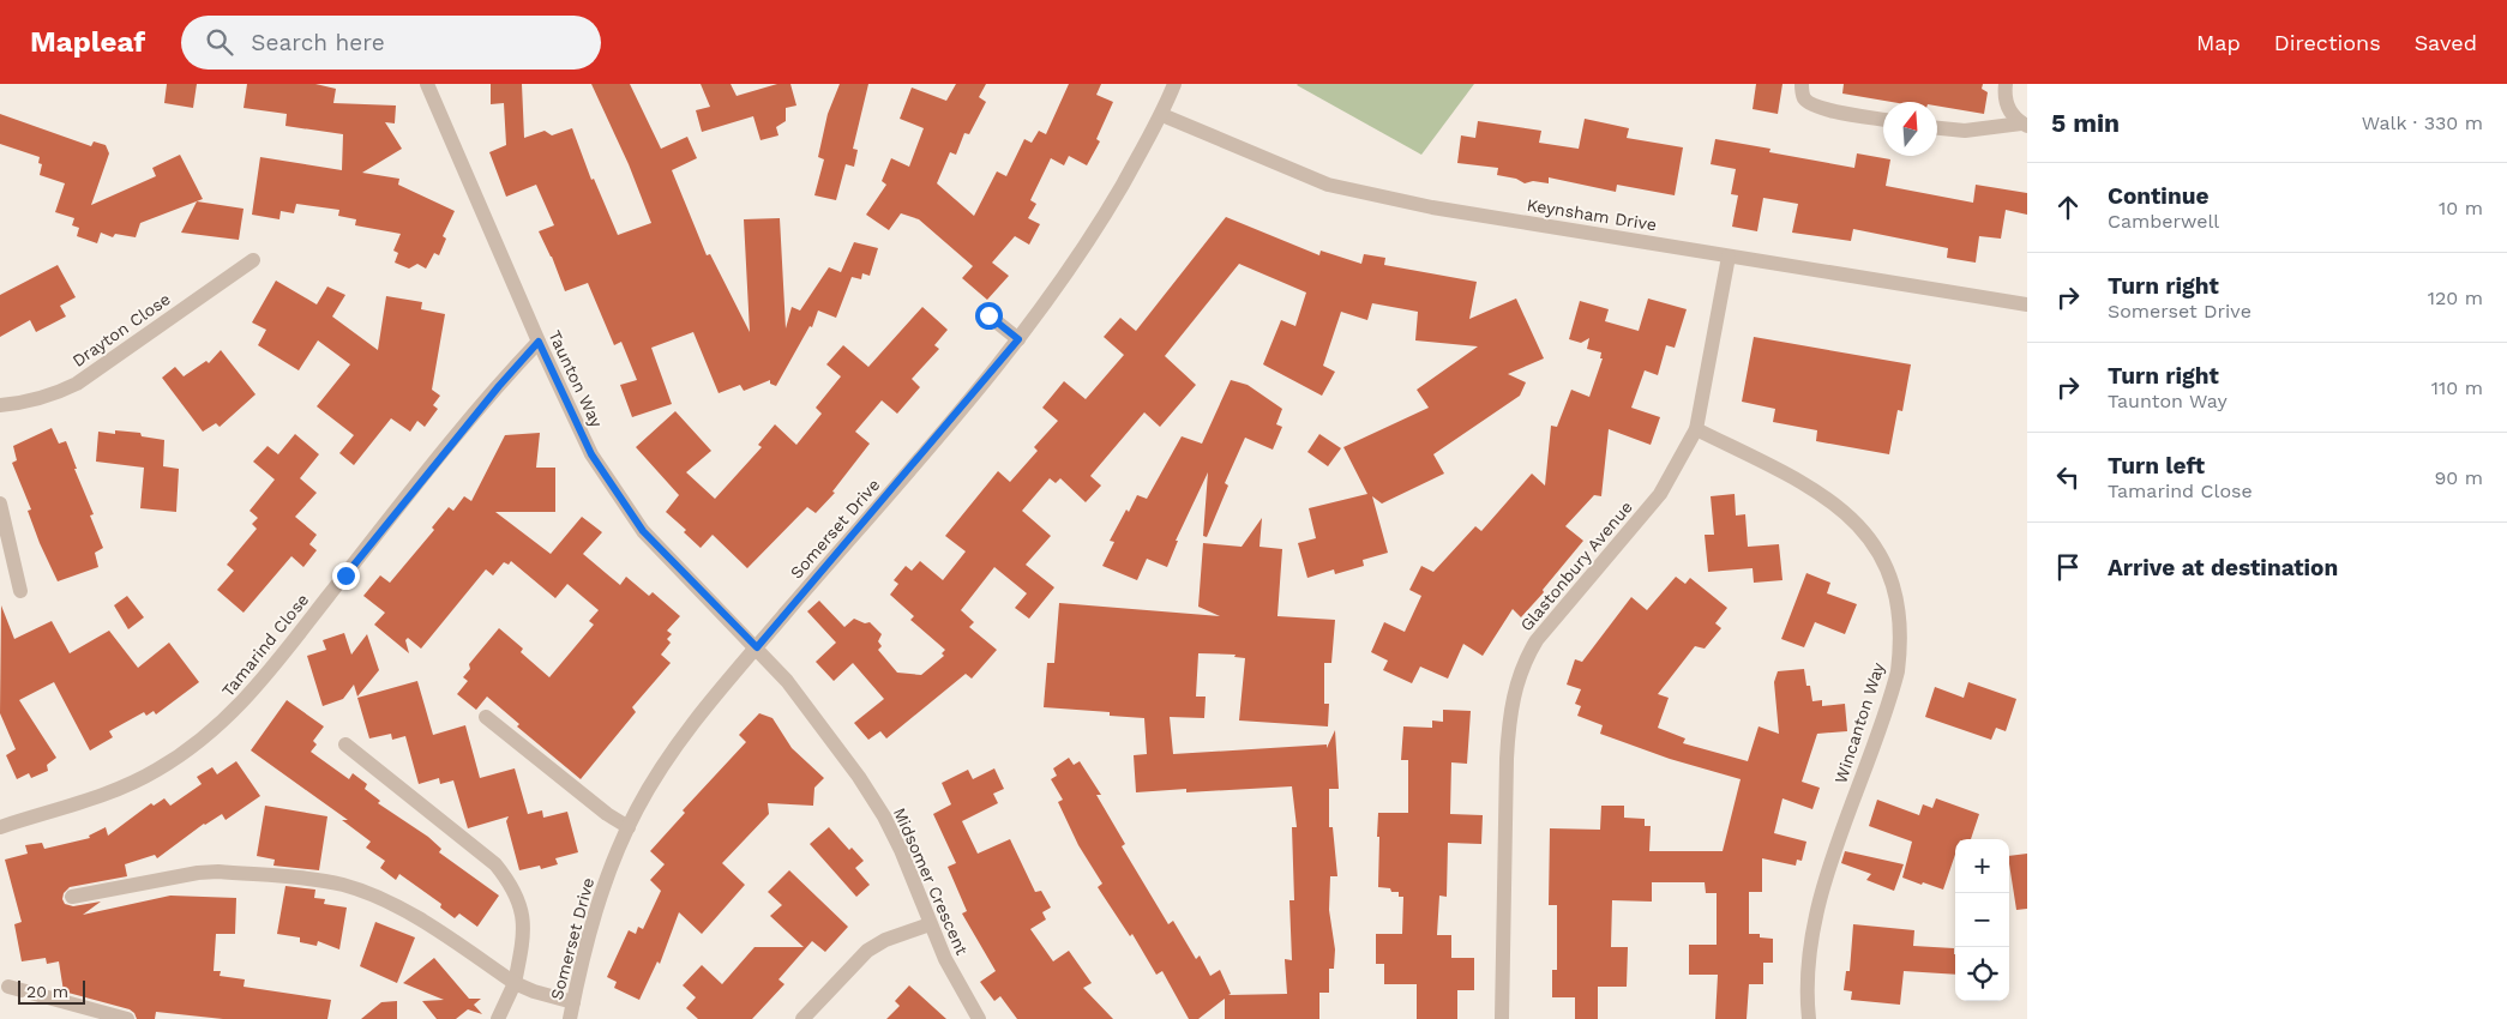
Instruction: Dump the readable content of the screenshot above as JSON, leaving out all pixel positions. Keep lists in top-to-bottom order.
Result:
{
  "streets": {
    "street": [
      "Keynsham Drive",
      "Drayton Close",
      "Taunton Way",
      "Somerset Drive",
      "Glastonbury Avenue",
      "Tamarind Close",
      "Wincanton Way",
      "Midsomer Crescent"
    ]
  },
  "crossings": [
    ["Keynsham Drive", "Somerset Drive"],
    ["Keynsham Drive", "Glastonbury Avenue"],
    ["Taunton Way", "Somerset Drive"],
    ["Taunton Way", "Tamarind Close"],
    ["Taunton Way", "Midsomer Crescent"],
    ["Somerset Drive", "Midsomer Crescent"],
    ["Glastonbury Avenue", "Wincanton Way"]
  ],
  "scale_bar": "20 m",
  "north": "top",
  "page": {
    "header": "Mapleaf",
    "search": "Search here",
    "nav": ["Map", "Directions", "Saved"],
    "heading": ["5 min", "Walk · 330 m"],
    "list": [
      ["Continue", "Camberwell", "10 m"],
      ["Turn right", "Somerset Drive", "120 m"],
      ["Turn right", "Taunton Way", "110 m"],
      ["Turn left", "Tamarind Close", "90 m"],
      "Arrive at destination"
    ],
    "map_buttons": ["+", "−"],
    "scale": "20 m"
  }
}
